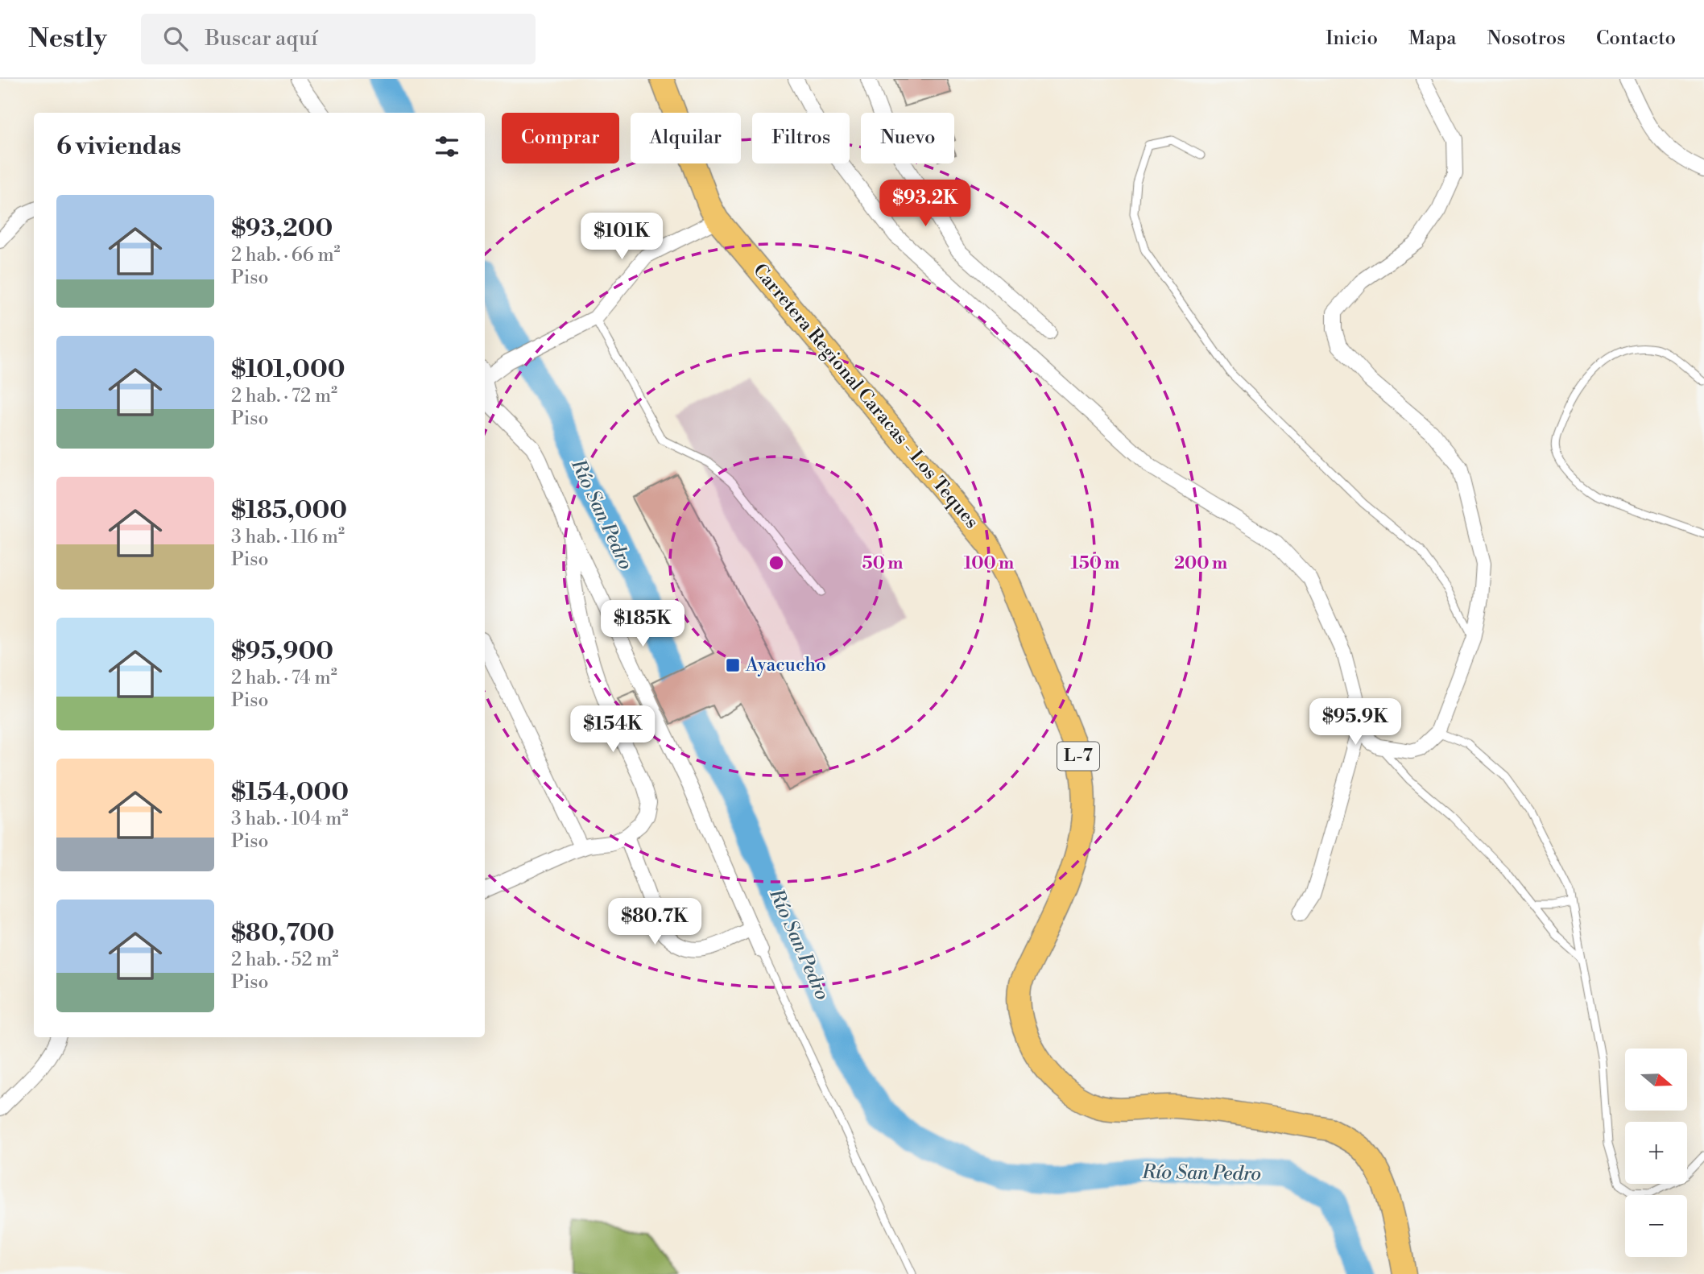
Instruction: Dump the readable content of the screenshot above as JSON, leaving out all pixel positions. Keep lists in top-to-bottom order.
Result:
{
  "streets": {
    "main road": ["Carretera Regional Caracas - Los Teques", "L-7"]
  },
  "water": ["Río San Pedro"],
  "places": {
    "transit": ["Ayacucho"]
  },
  "north": "right",
  "page": {
    "header": "Nestly",
    "search": "Buscar aquí",
    "nav": [
      "Inicio",
      "Mapa",
      "Nosotros",
      "Contacto"
    ],
    "chip": [
      "Comprar",
      "Alquilar",
      "Filtros",
      "Nuevo"
    ],
    "heading": "6 viviendas",
    "price": [
      "$93.2K",
      "$101K",
      "$185K",
      "$95.9K",
      "$154K",
      "$80.7K"
    ],
    "list": [
      {
        "name": "$93,200",
        "note": "2 hab. · 66 m² · Piso"
      },
      {
        "name": "$101,000",
        "note": "2 hab. · 72 m² · Piso"
      },
      {
        "name": "$185,000",
        "note": "3 hab. · 116 m² · Piso"
      },
      {
        "name": "$95,900",
        "note": "2 hab. · 74 m² · Piso"
      },
      {
        "name": "$154,000",
        "note": "3 hab. · 104 m² · Piso"
      },
      {
        "name": "$80,700",
        "note": "2 hab. · 52 m² · Piso"
      }
    ],
    "map_buttons": ["+", "−"]
  },
  "rings": [
    "50 m",
    "100 m",
    "150 m",
    "200 m"
  ]
}
